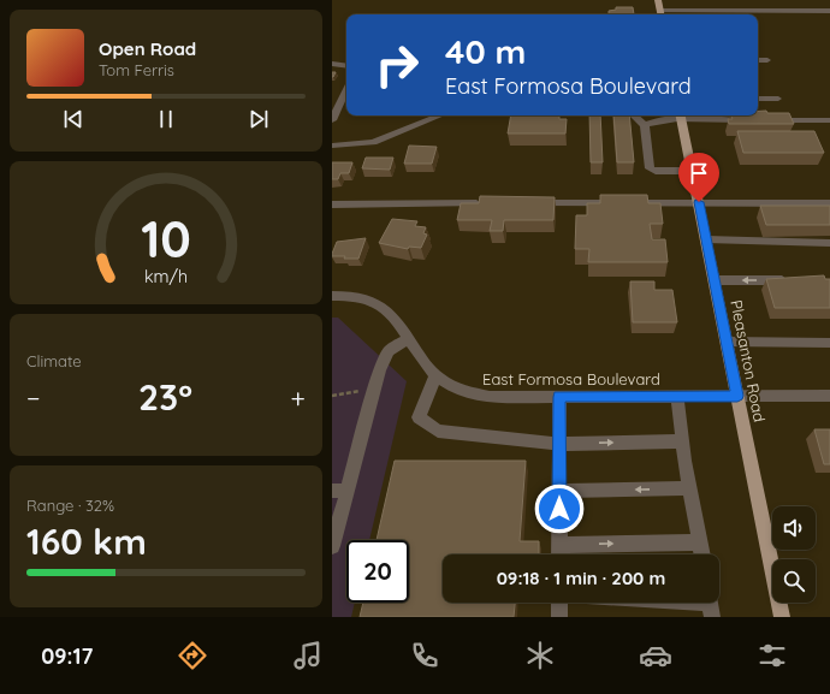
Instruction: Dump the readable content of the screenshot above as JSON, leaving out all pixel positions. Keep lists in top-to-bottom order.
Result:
{
  "streets": {
    "main road": ["Pleasanton Road"],
    "street": ["East Formosa Boulevard"]
  },
  "crossings": [
    ["Pleasanton Road", "East Formosa Boulevard"]
  ],
  "page": {
    "turn": ["40 m", "East Formosa Boulevard"],
    "song": ["Open Road", "Tom Ferris"],
    "tile": [
      "Climate",
      ["Range · 32%", "160 km"]
    ],
    "heat": ["−", "23°", "+"],
    "limit": "20",
    "trip": "09:18 · 1 min · 200 m",
    "tabs": "09:17",
    "gauge": ["10", "km/h"]
  }
}
